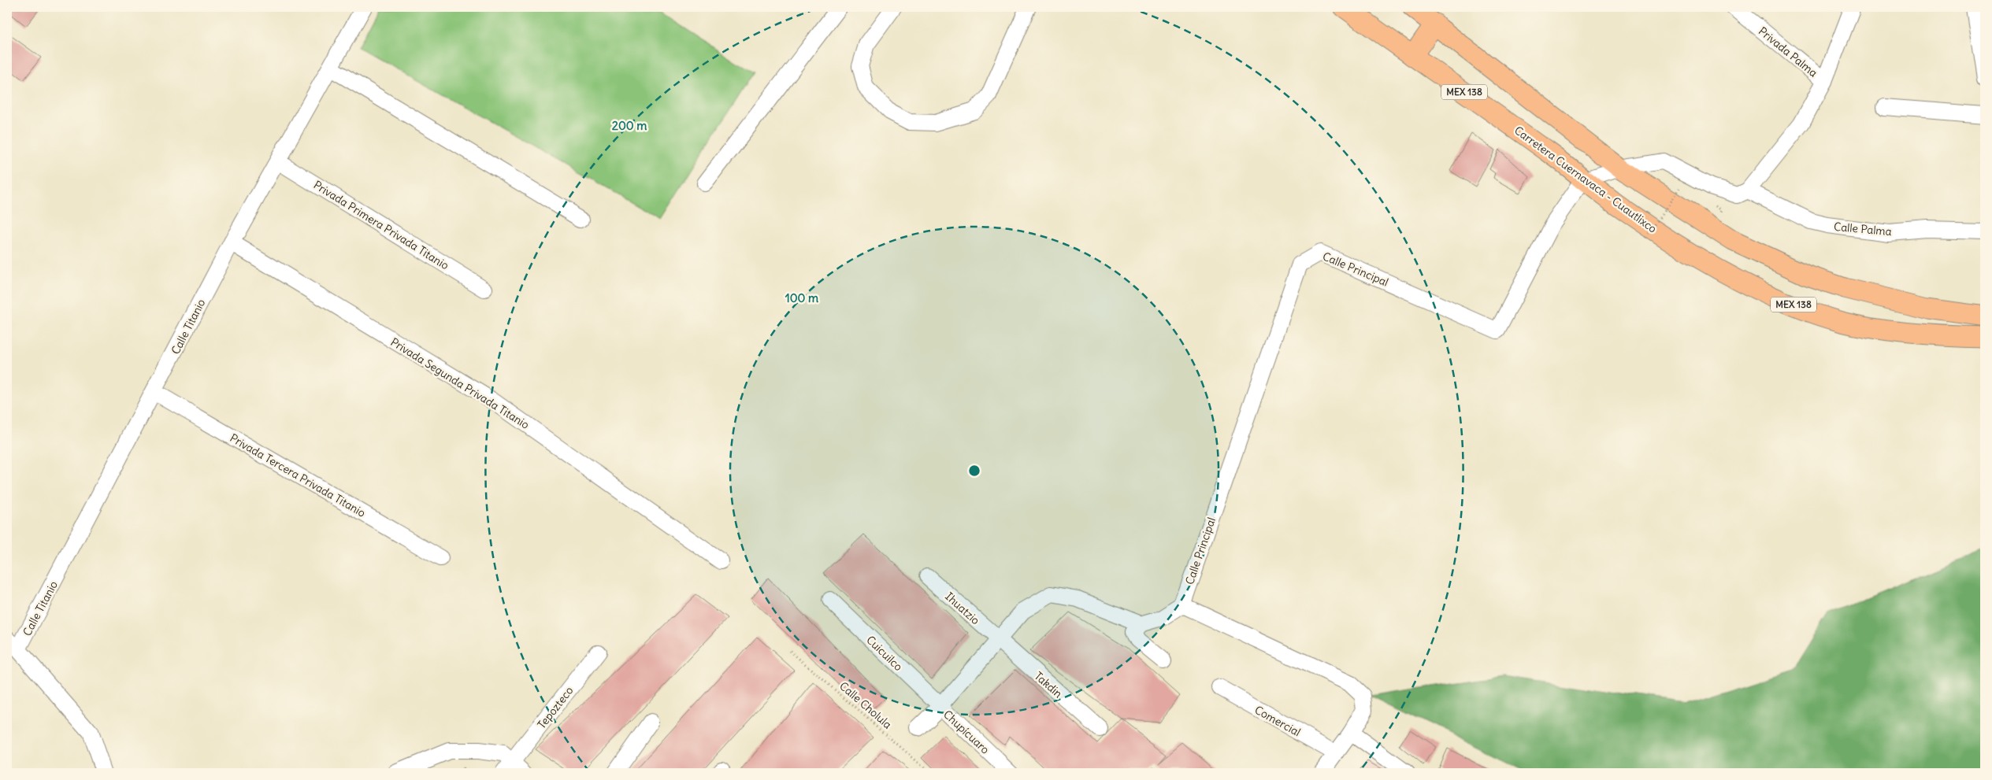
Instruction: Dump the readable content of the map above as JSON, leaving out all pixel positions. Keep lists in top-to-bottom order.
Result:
{
  "streets": {
    "main road": ["MEX 138", "Carretera Cuernavaca - Cuautlixco"],
    "street": [
      "Privada Palma",
      "Privada Primera Privada Titanio",
      "Calle Palma",
      "Calle Principal",
      "Calle Titanio",
      "Privada Segunda Privada Titanio",
      "Privada Tercera Privada Titanio",
      "Ihuatzio",
      "Cuicuilco",
      "Takdin",
      "Tepozteco",
      "Comercial",
      "Chupícuaro"
    ],
    "path": ["Calle Cholula"]
  },
  "crossings": [
    ["MEX 138", "Calle Palma"],
    ["Carretera Cuernavaca - Cuautlixco", "Calle Palma"],
    ["Carretera Cuernavaca - Cuautlixco", "Calle Principal"],
    ["Privada Primera Privada Titanio", "Calle Titanio"],
    ["Calle Palma", "Calle Principal"],
    ["Calle Titanio", "Privada Segunda Privada Titanio"],
    ["Calle Titanio", "Privada Tercera Privada Titanio"],
    ["Ihuatzio", "Takdin"],
    ["Cuicuilco", "Chupícuaro"]
  ],
  "rings": ["200 m", "100 m"]
}
